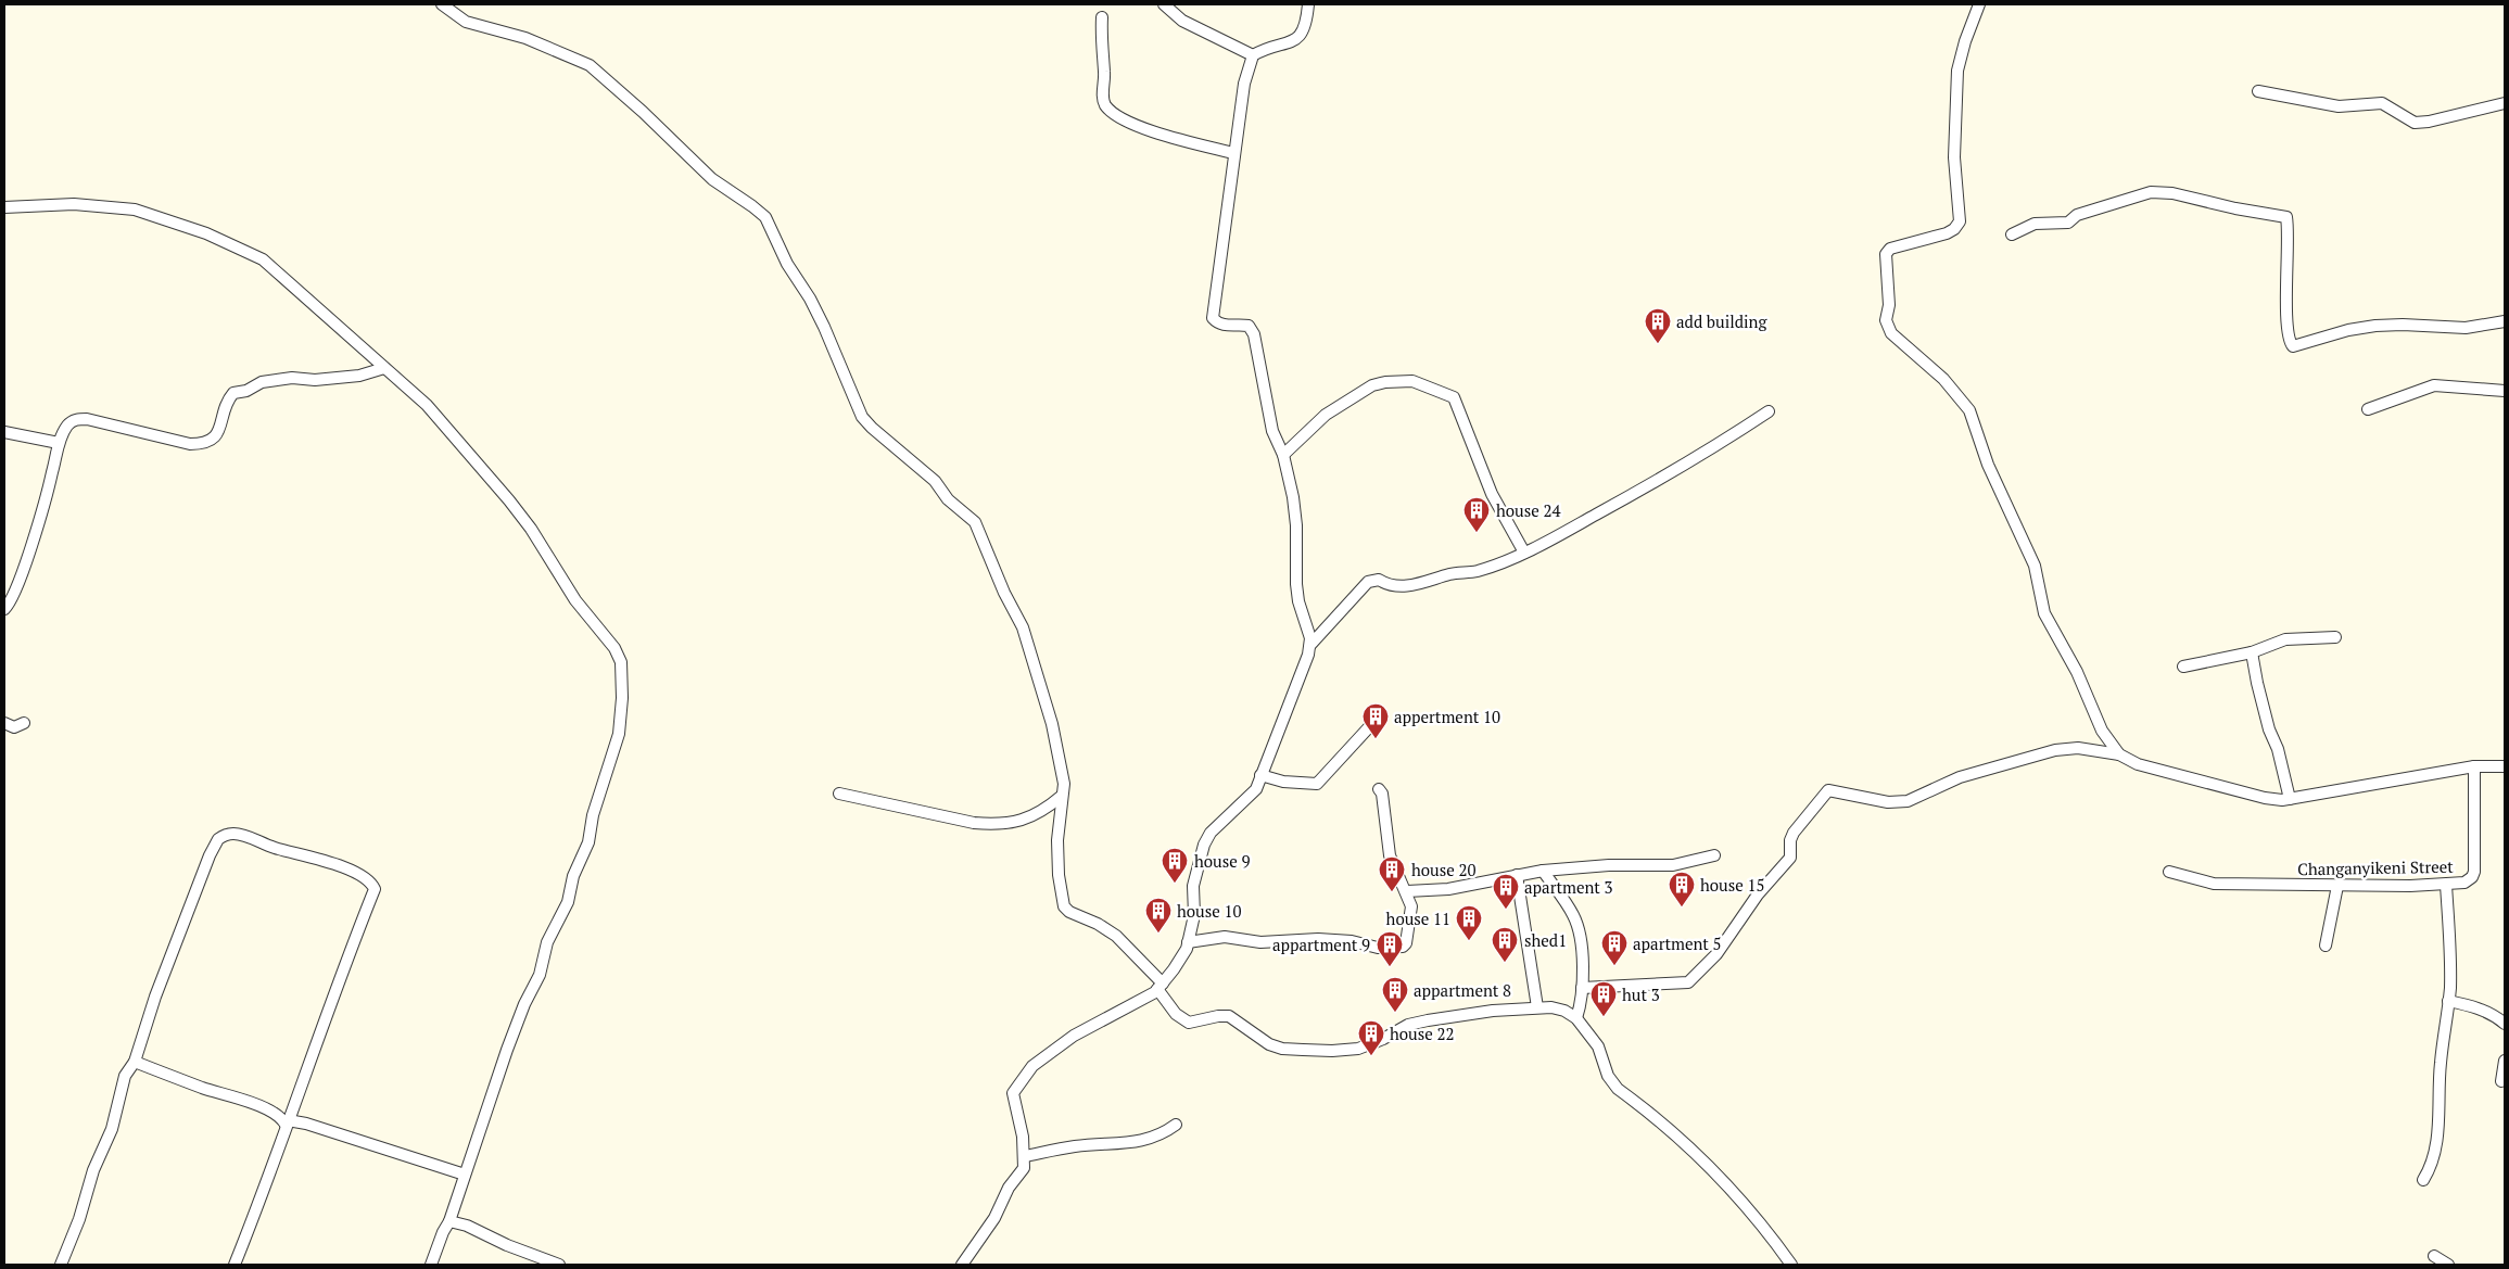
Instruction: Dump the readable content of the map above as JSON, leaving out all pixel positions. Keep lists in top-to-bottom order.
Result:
{
  "streets": {
    "street": ["Changanyikeni Street"]
  },
  "places": {
    "building": [
      "add building",
      "house 24",
      "appertment 10",
      "house 9",
      "house 20",
      "house 15",
      "apartment 3",
      "house 10",
      "house 11",
      "shed1",
      "apartment 5",
      "appartment 9",
      "appartment 8",
      "hut 3",
      "house 22"
    ]
  }
}
